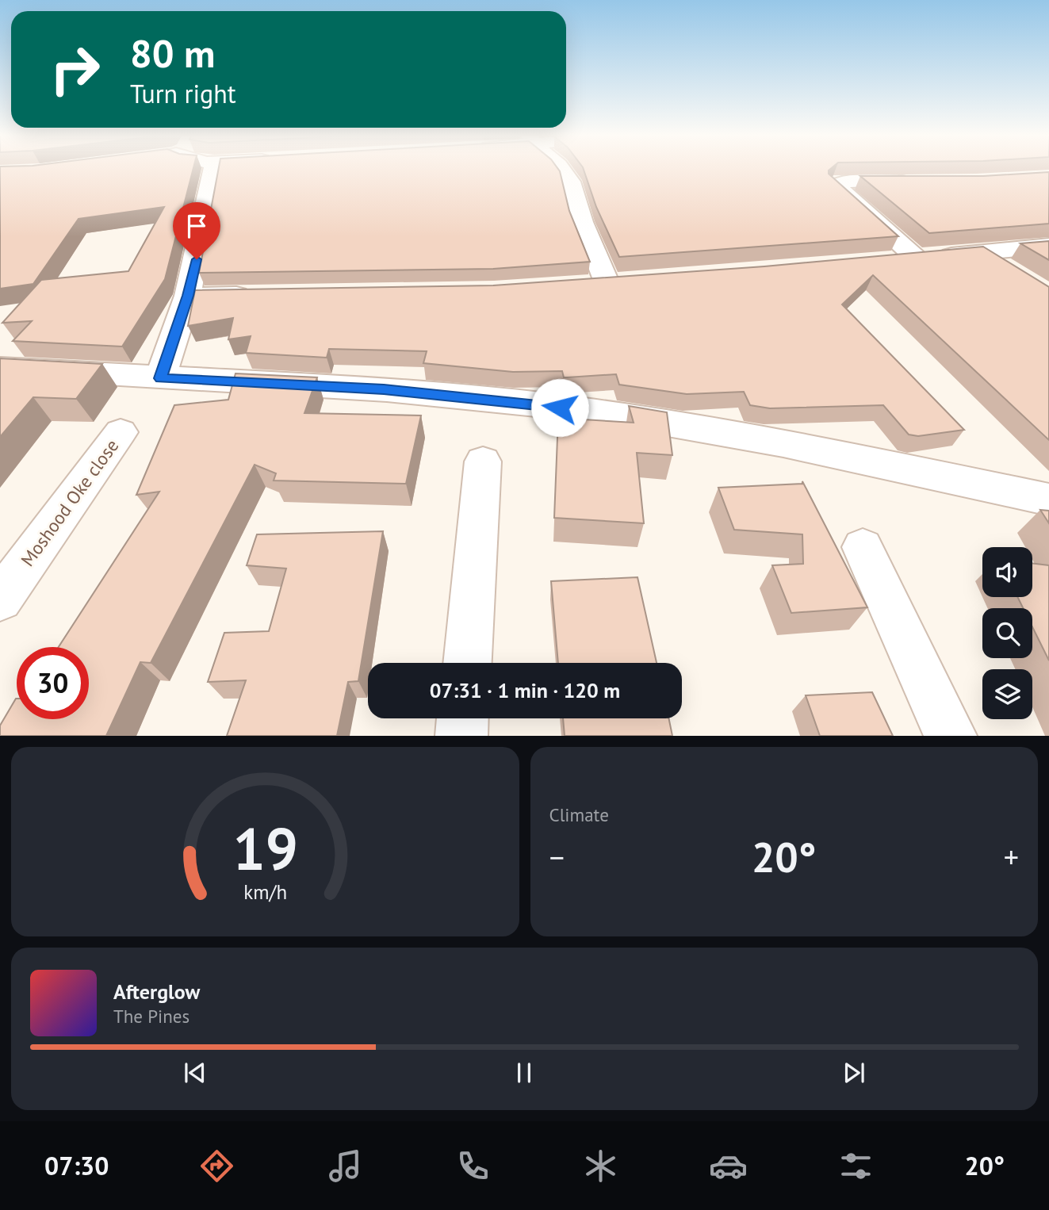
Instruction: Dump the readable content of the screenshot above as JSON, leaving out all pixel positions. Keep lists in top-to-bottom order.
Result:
{
  "streets": {
    "street": ["Moshood Oke close"]
  },
  "page": {
    "turn": ["80 m", "Turn right"],
    "limit": "30",
    "trip": "07:31 · 1 min · 120 m",
    "tile": "Climate",
    "heat": ["−", "20°", "+"],
    "song": ["Afterglow", "The Pines"],
    "tabs": ["07:30", "20°"],
    "gauge": ["19", "km/h"]
  }
}
